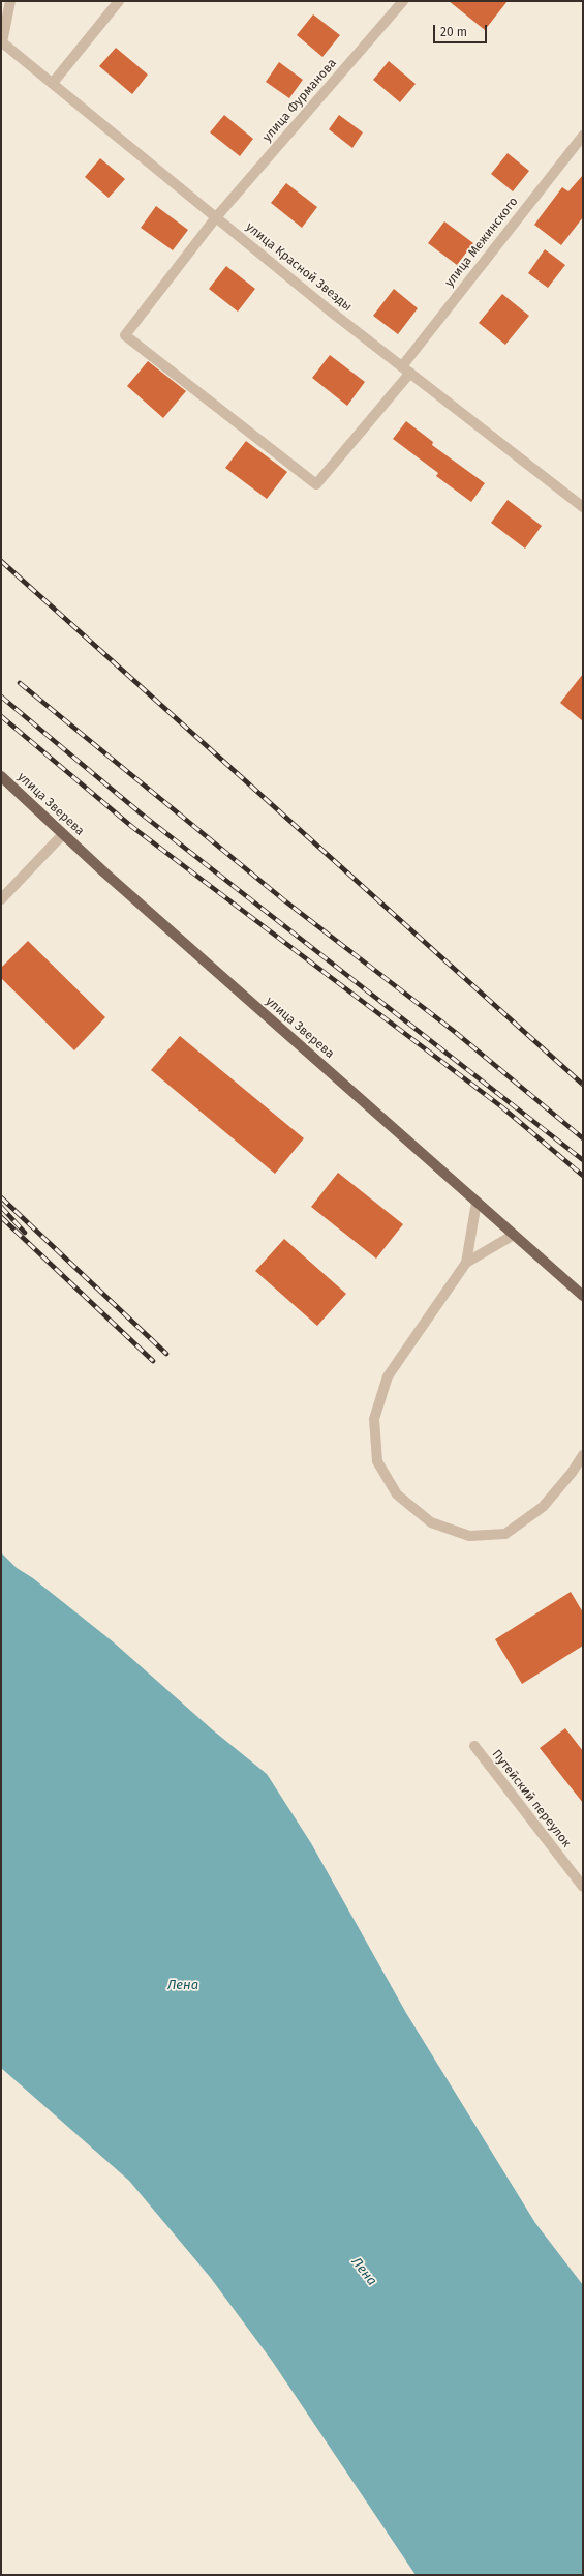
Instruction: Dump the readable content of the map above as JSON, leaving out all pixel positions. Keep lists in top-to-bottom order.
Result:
{
  "streets": {
    "main road": ["улица Зверева"],
    "street": [
      "улица Фурманова",
      "улица Межинского",
      "улица Красной Звезды",
      "Путейский переулок"
    ]
  },
  "crossings": [
    ["улица Фурманова", "улица Межинского"],
    ["улица Фурманова", "улица Красной Звезды"],
    ["улица Межинского", "улица Красной Звезды"]
  ],
  "water": ["Лена"],
  "scale_bar": "20 m"
}
